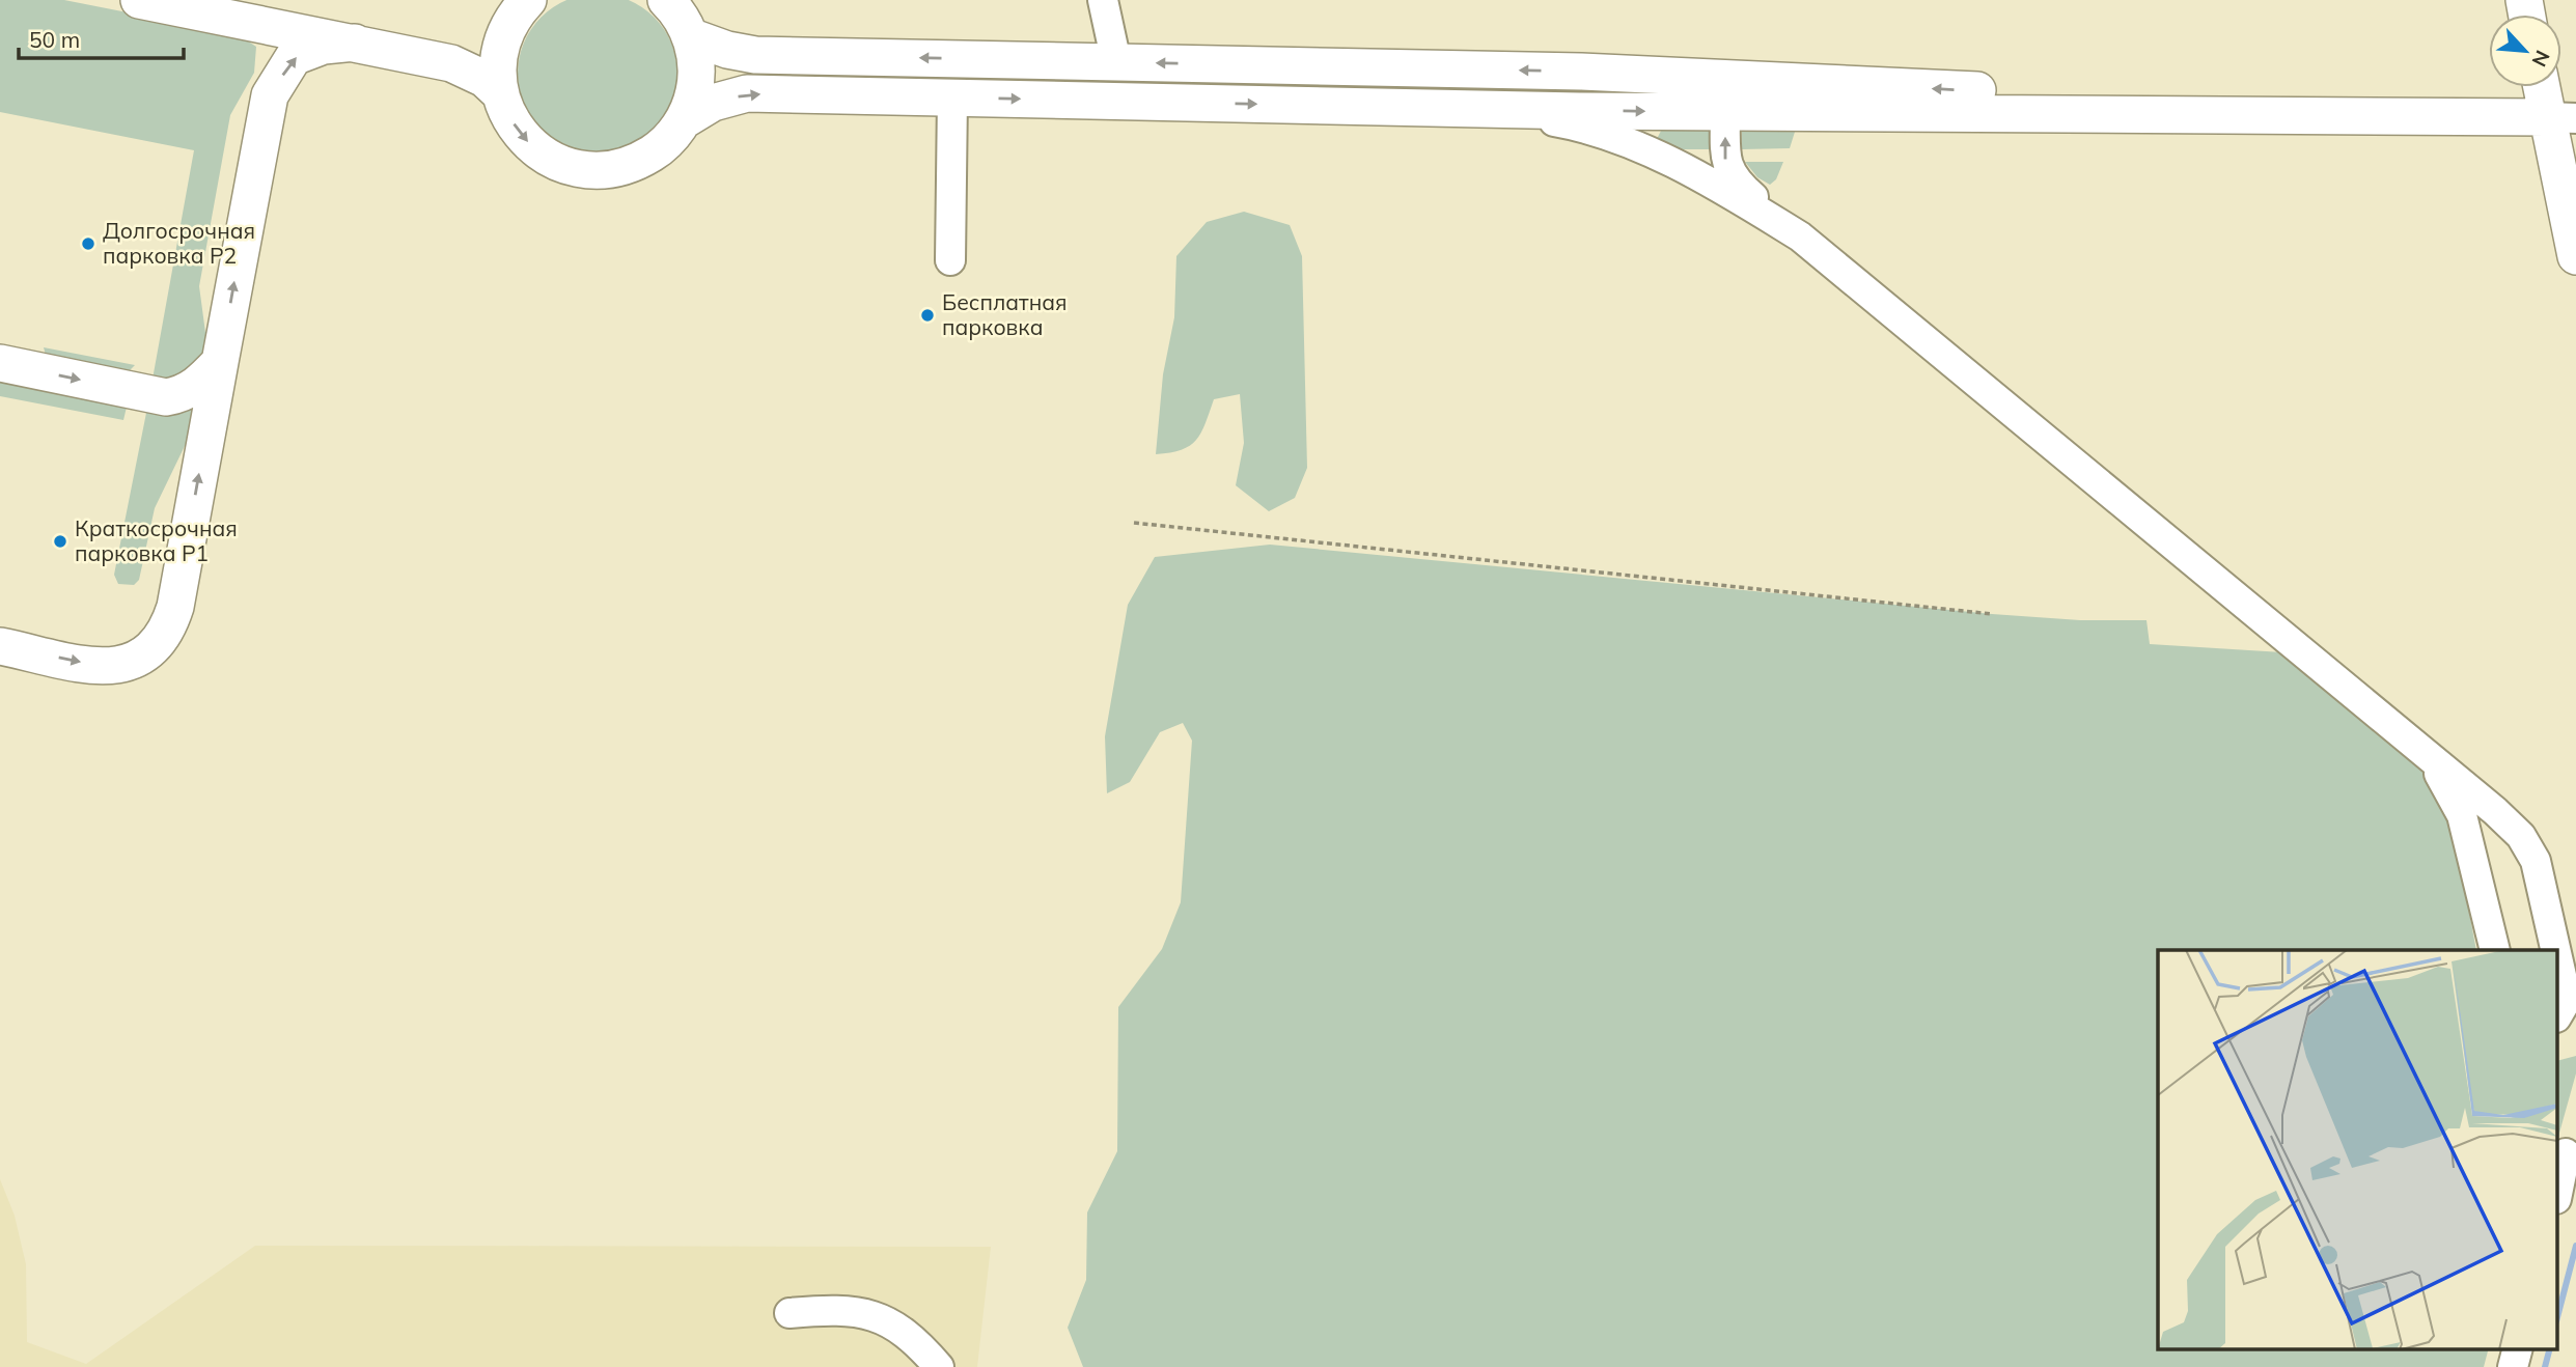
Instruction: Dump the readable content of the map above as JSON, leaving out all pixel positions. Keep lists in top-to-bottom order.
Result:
{
  "places": ["Долгосрочная парковка P2", "Бесплатная парковка", "Краткосрочная парковка P1"],
  "scale_bar": "50 m",
  "north": "bottom right"
}
